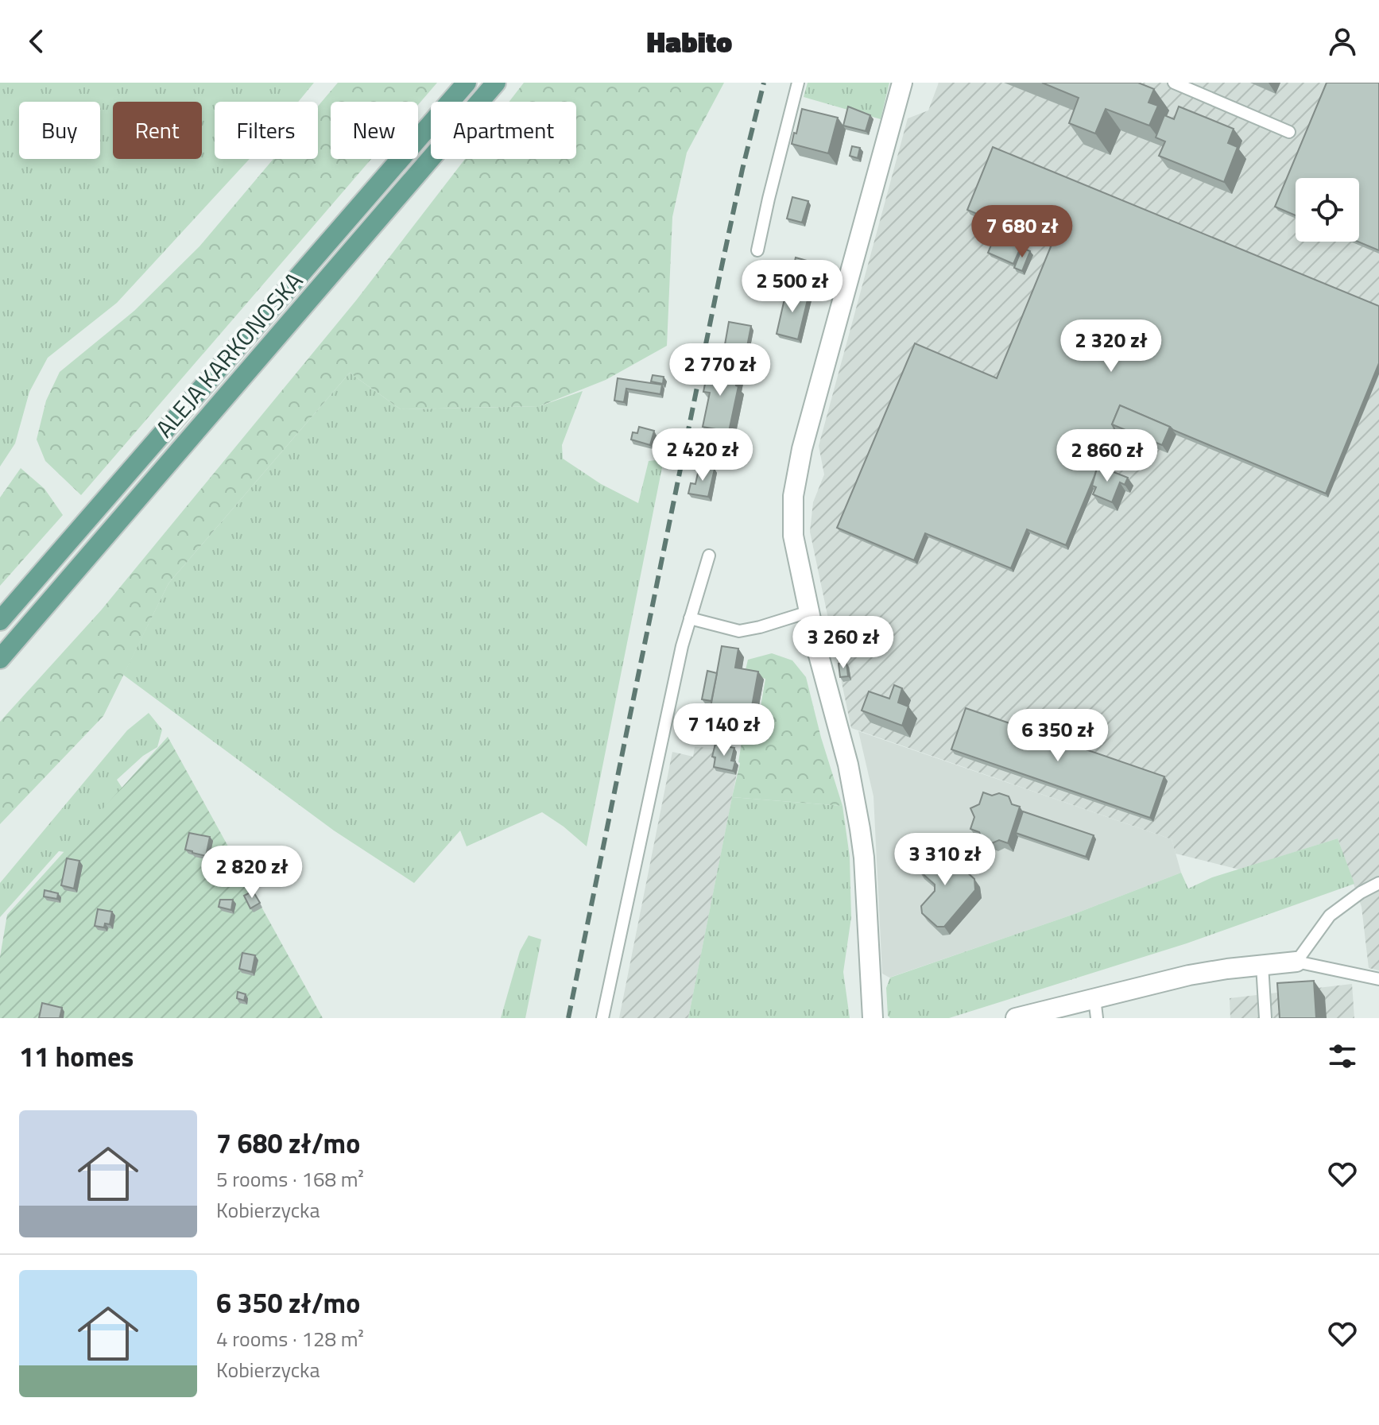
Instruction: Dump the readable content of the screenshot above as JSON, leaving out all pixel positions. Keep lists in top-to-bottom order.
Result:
{
  "streets": {
    "main road": ["ALEJA KARKONOSKA"]
  },
  "page": {
    "header": "Habito",
    "chip": [
      "Buy",
      "Rent",
      "Filters",
      "New",
      "Apartment"
    ],
    "price": [
      "7 680 zł",
      "2 500 zł",
      "2 320 zł",
      "2 770 zł",
      "2 420 zł",
      "2 860 zł",
      "3 260 zł",
      "7 140 zł",
      "6 350 zł",
      "3 310 zł",
      "2 820 zł"
    ],
    "heading": "11 homes",
    "list": [
      {
        "name": "7 680 zł/mo",
        "note": "5 rooms · 168 m² · Kobierzycka"
      },
      {
        "name": "6 350 zł/mo",
        "note": "4 rooms · 128 m² · Kobierzycka"
      }
    ]
  }
}
